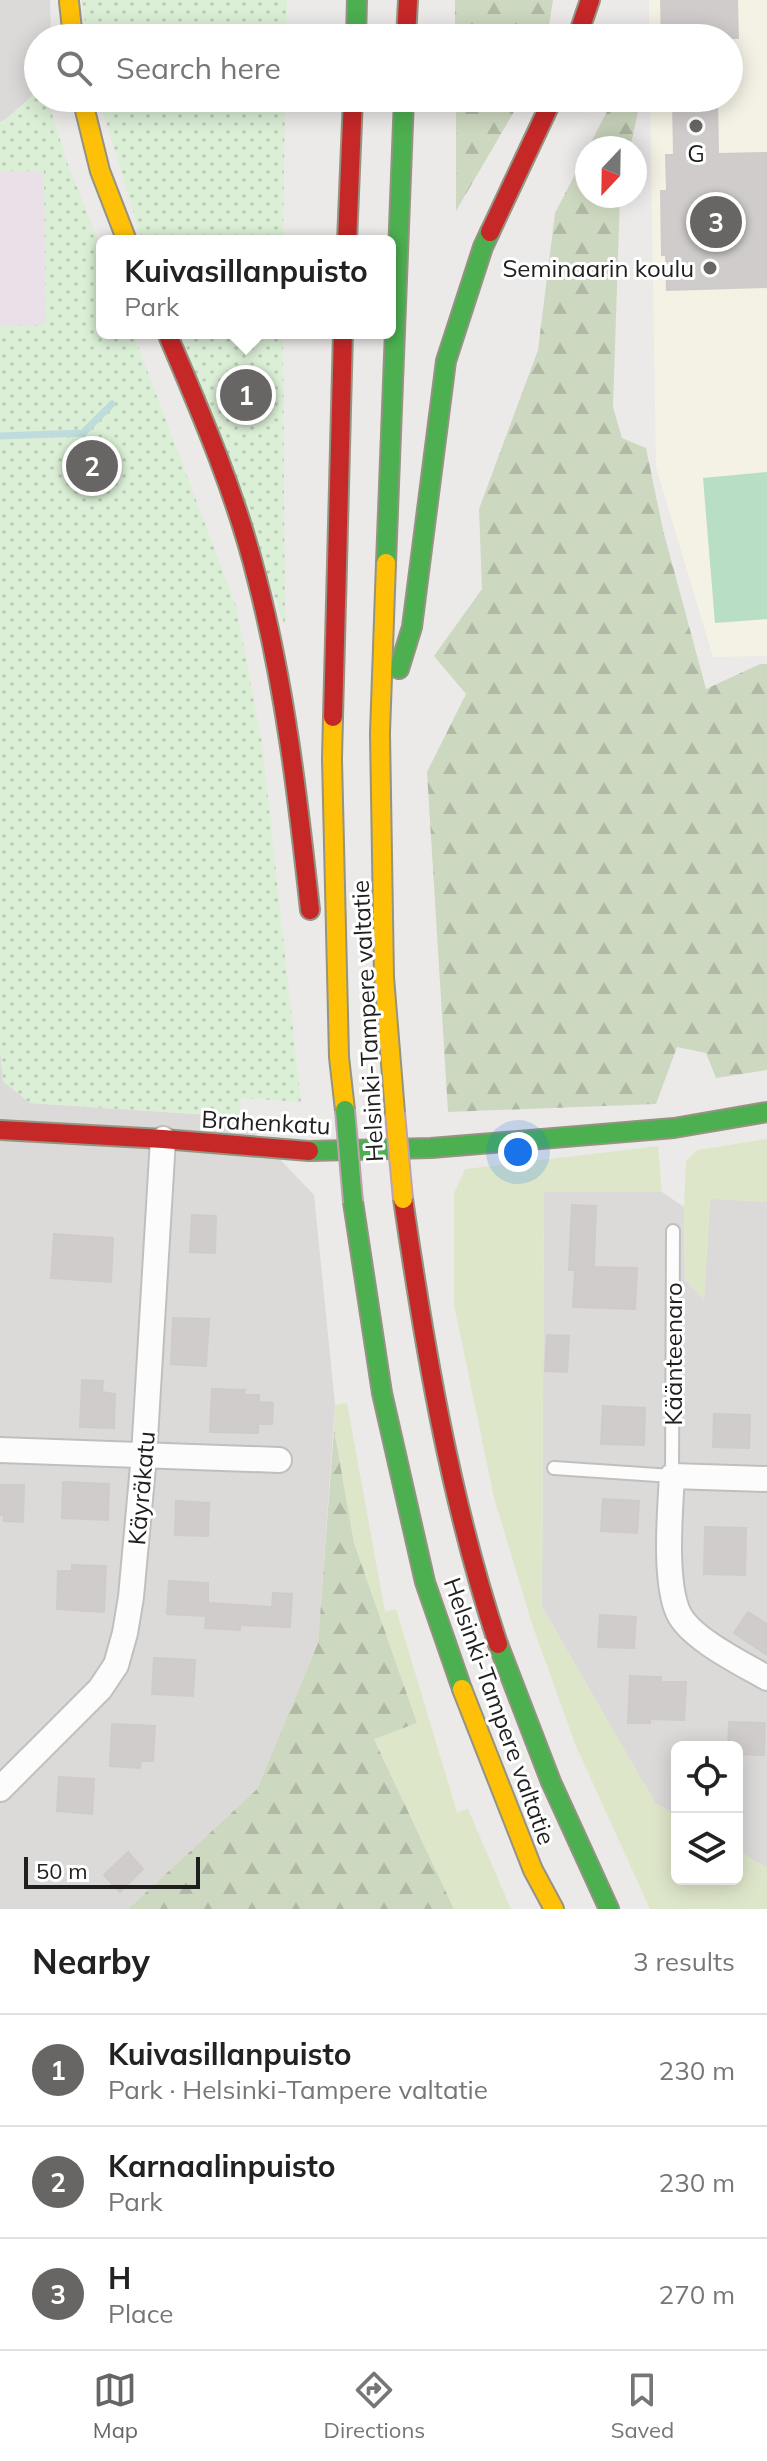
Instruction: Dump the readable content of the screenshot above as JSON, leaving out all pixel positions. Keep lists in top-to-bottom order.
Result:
{
  "streets": {
    "main road": ["Helsinki-Tampere valtatie", "Brahenkatu"],
    "street": ["Käänteenaro", "Käyräkatu"]
  },
  "crossings": [
    ["Brahenkatu", "Käyräkatu"]
  ],
  "places": ["G", "Seminaarin koulu"],
  "scale_bar": "50 m",
  "north": "bottom",
  "page": {
    "search": "Search here",
    "pins": ["3", "1", "2"],
    "popup": ["Kuivasillanpuisto", "Park"],
    "scale": "50 m",
    "heading": ["Nearby", "3 results"],
    "list": [
      {
        "mark": "1",
        "name": "Kuivasillanpuisto",
        "note": "Park · Helsinki-Tampere valtatie",
        "value": "230 m"
      },
      {
        "mark": "2",
        "name": "Karnaalinpuisto",
        "note": "Park",
        "value": "230 m"
      },
      {
        "mark": "3",
        "name": "H",
        "note": "Place",
        "value": "270 m"
      }
    ],
    "nav": ["Map", "Directions", "Saved"]
  }
}
